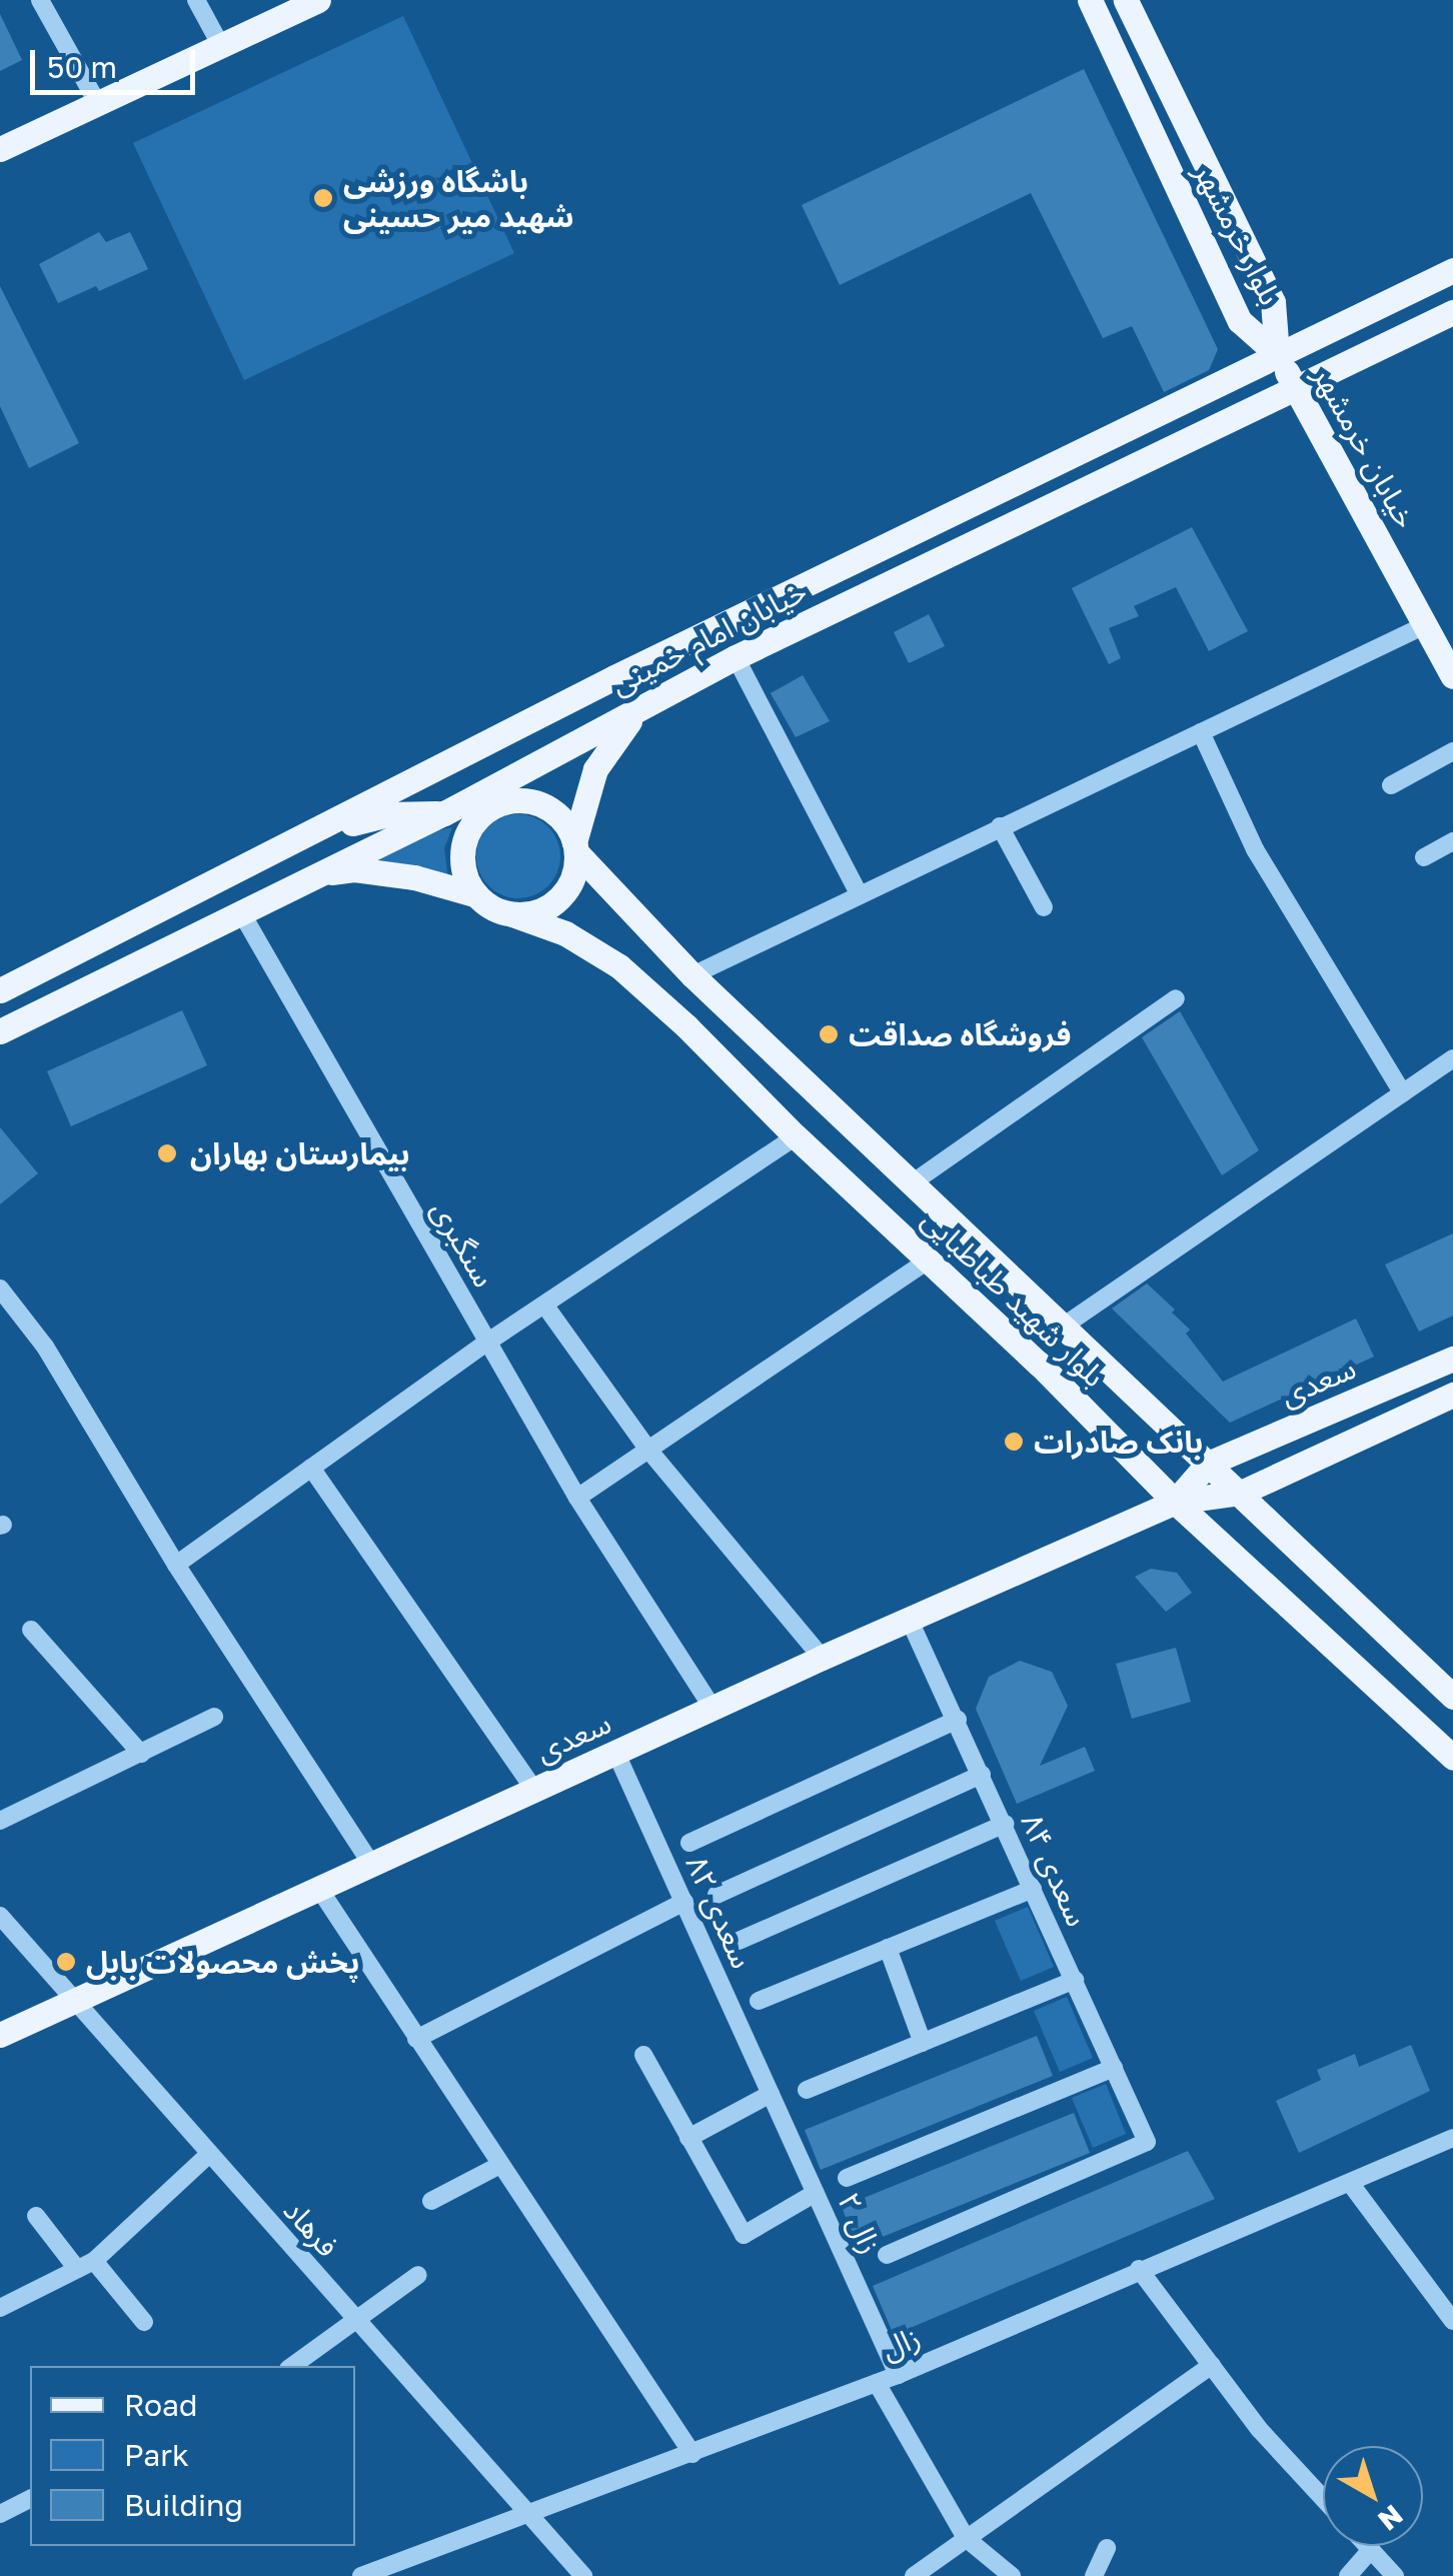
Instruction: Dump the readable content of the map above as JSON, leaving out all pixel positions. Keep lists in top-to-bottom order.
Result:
{
  "streets": {
    "main road": [
      "بلوار خرمشهر",
      "خیابان خرمشهر",
      "خیابان امام خمینی",
      "بلوار شهید طباطبایی",
      "سعدی"
    ],
    "street": [
      "سنگبری",
      "سعدی ۸۴",
      "سعدی ۸۲",
      "زال ۲",
      "فرهاد",
      "زال"
    ]
  },
  "crossings": [
    ["بلوار خرمشهر", "خیابان خرمشهر"],
    ["بلوار خرمشهر", "خیابان امام خمینی"],
    ["خیابان خرمشهر", "خیابان امام خمینی"],
    ["خیابان امام خمینی", "سنگبری"],
    ["خیابان امام خمینی", "بلوار شهید طباطبایی"],
    ["سنگبری", "سعدی"],
    ["بلوار شهید طباطبایی", "سعدی"],
    ["سعدی", "سعدی ۸۴"],
    ["سعدی", "سعدی ۸۲"],
    ["سعدی", "فرهاد"],
    ["سعدی ۸۲", "زال ۲"],
    ["زال ۲", "زال"],
    ["فرهاد", "زال"]
  ],
  "places": [
    "باشگاه ورزشی شهید میر حسینی",
    "فروشگاه صداقت",
    "بیمارستان بهاران",
    "بانک صادرات",
    "پخش محصولات بابل"
  ],
  "legend": ["Road", "Park", "Building"],
  "scale_bar": "50 m",
  "north": "bottom right"
}
